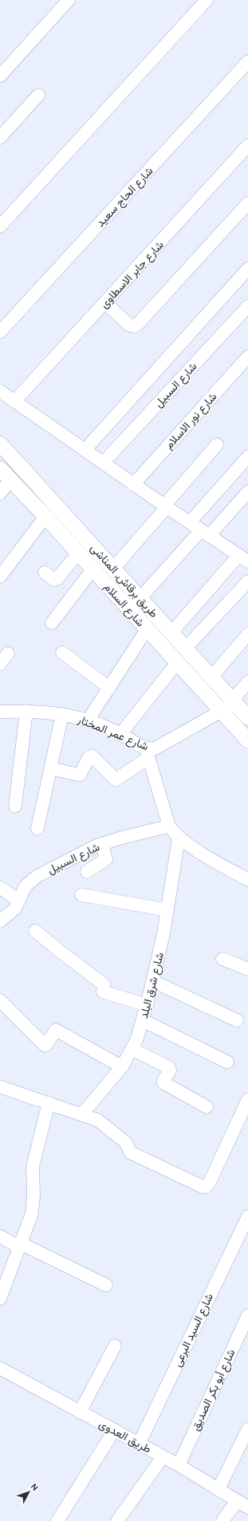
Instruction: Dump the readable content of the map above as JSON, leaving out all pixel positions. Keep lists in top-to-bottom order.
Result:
{
  "streets": {
    "street": [
      "شارع الحاج سعيد",
      "شارع جابر الاسطاوى",
      "شارع السبيل",
      "شارع نور الاسلام",
      "طريق برقاش, المناشى",
      "شارع السلام",
      "شارع عمر المختار",
      "شارع شرق البلد",
      "شارع السيد البرعى",
      "شارع أبو بكر الصديق",
      "طريق العدوى"
    ]
  },
  "crossings": [
    ["طريق برقاش, المناشى", "شارع عمر المختار"],
    ["شارع السلام", "شارع عمر المختار"],
    ["شارع السيد البرعى", "طريق العدوى"],
    ["شارع أبو بكر الصديق", "طريق العدوى"]
  ],
  "north": "top right"
}
